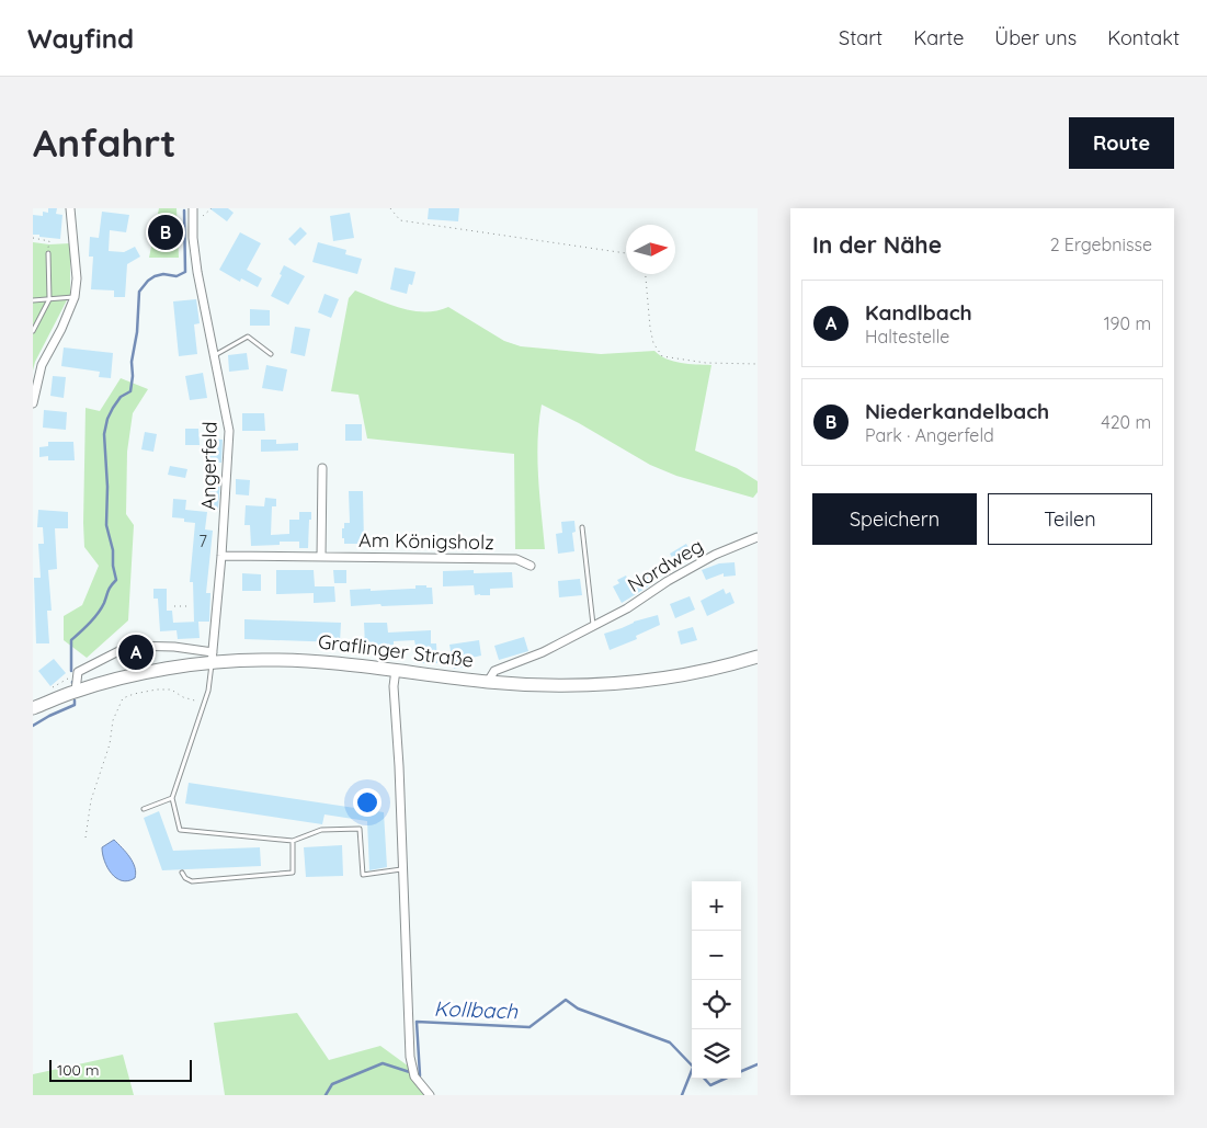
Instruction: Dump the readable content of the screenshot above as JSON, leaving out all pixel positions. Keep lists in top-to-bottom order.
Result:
{
  "streets": {
    "main road": ["Graflinger Straße"],
    "street": ["Angerfeld", "Am Königsholz", "Nordweg"]
  },
  "crossings": [
    ["Angerfeld", "Am Königsholz"],
    ["Angerfeld", "Graflinger Straße"],
    ["Nordweg", "Graflinger Straße"]
  ],
  "water": ["Kollbach"],
  "house_numbers": ["7"],
  "scale_bar": "100 m",
  "north": "right",
  "page": {
    "header": "Wayfind",
    "nav": [
      "Start",
      "Karte",
      "Über uns",
      "Kontakt"
    ],
    "buttons": [
      "Route",
      ["Speichern", "Teilen"]
    ],
    "title": "Anfahrt",
    "heading": ["In der Nähe", "2 Ergebnisse"],
    "pins": ["B", "A"],
    "list": [
      {
        "mark": "A",
        "name": "Kandlbach",
        "note": "Haltestelle",
        "value": "190 m"
      },
      {
        "mark": "B",
        "name": "Niederkandelbach",
        "note": "Park · Angerfeld",
        "value": "420 m"
      }
    ],
    "map_buttons": ["+", "−"],
    "scale": "100 m"
  }
}
